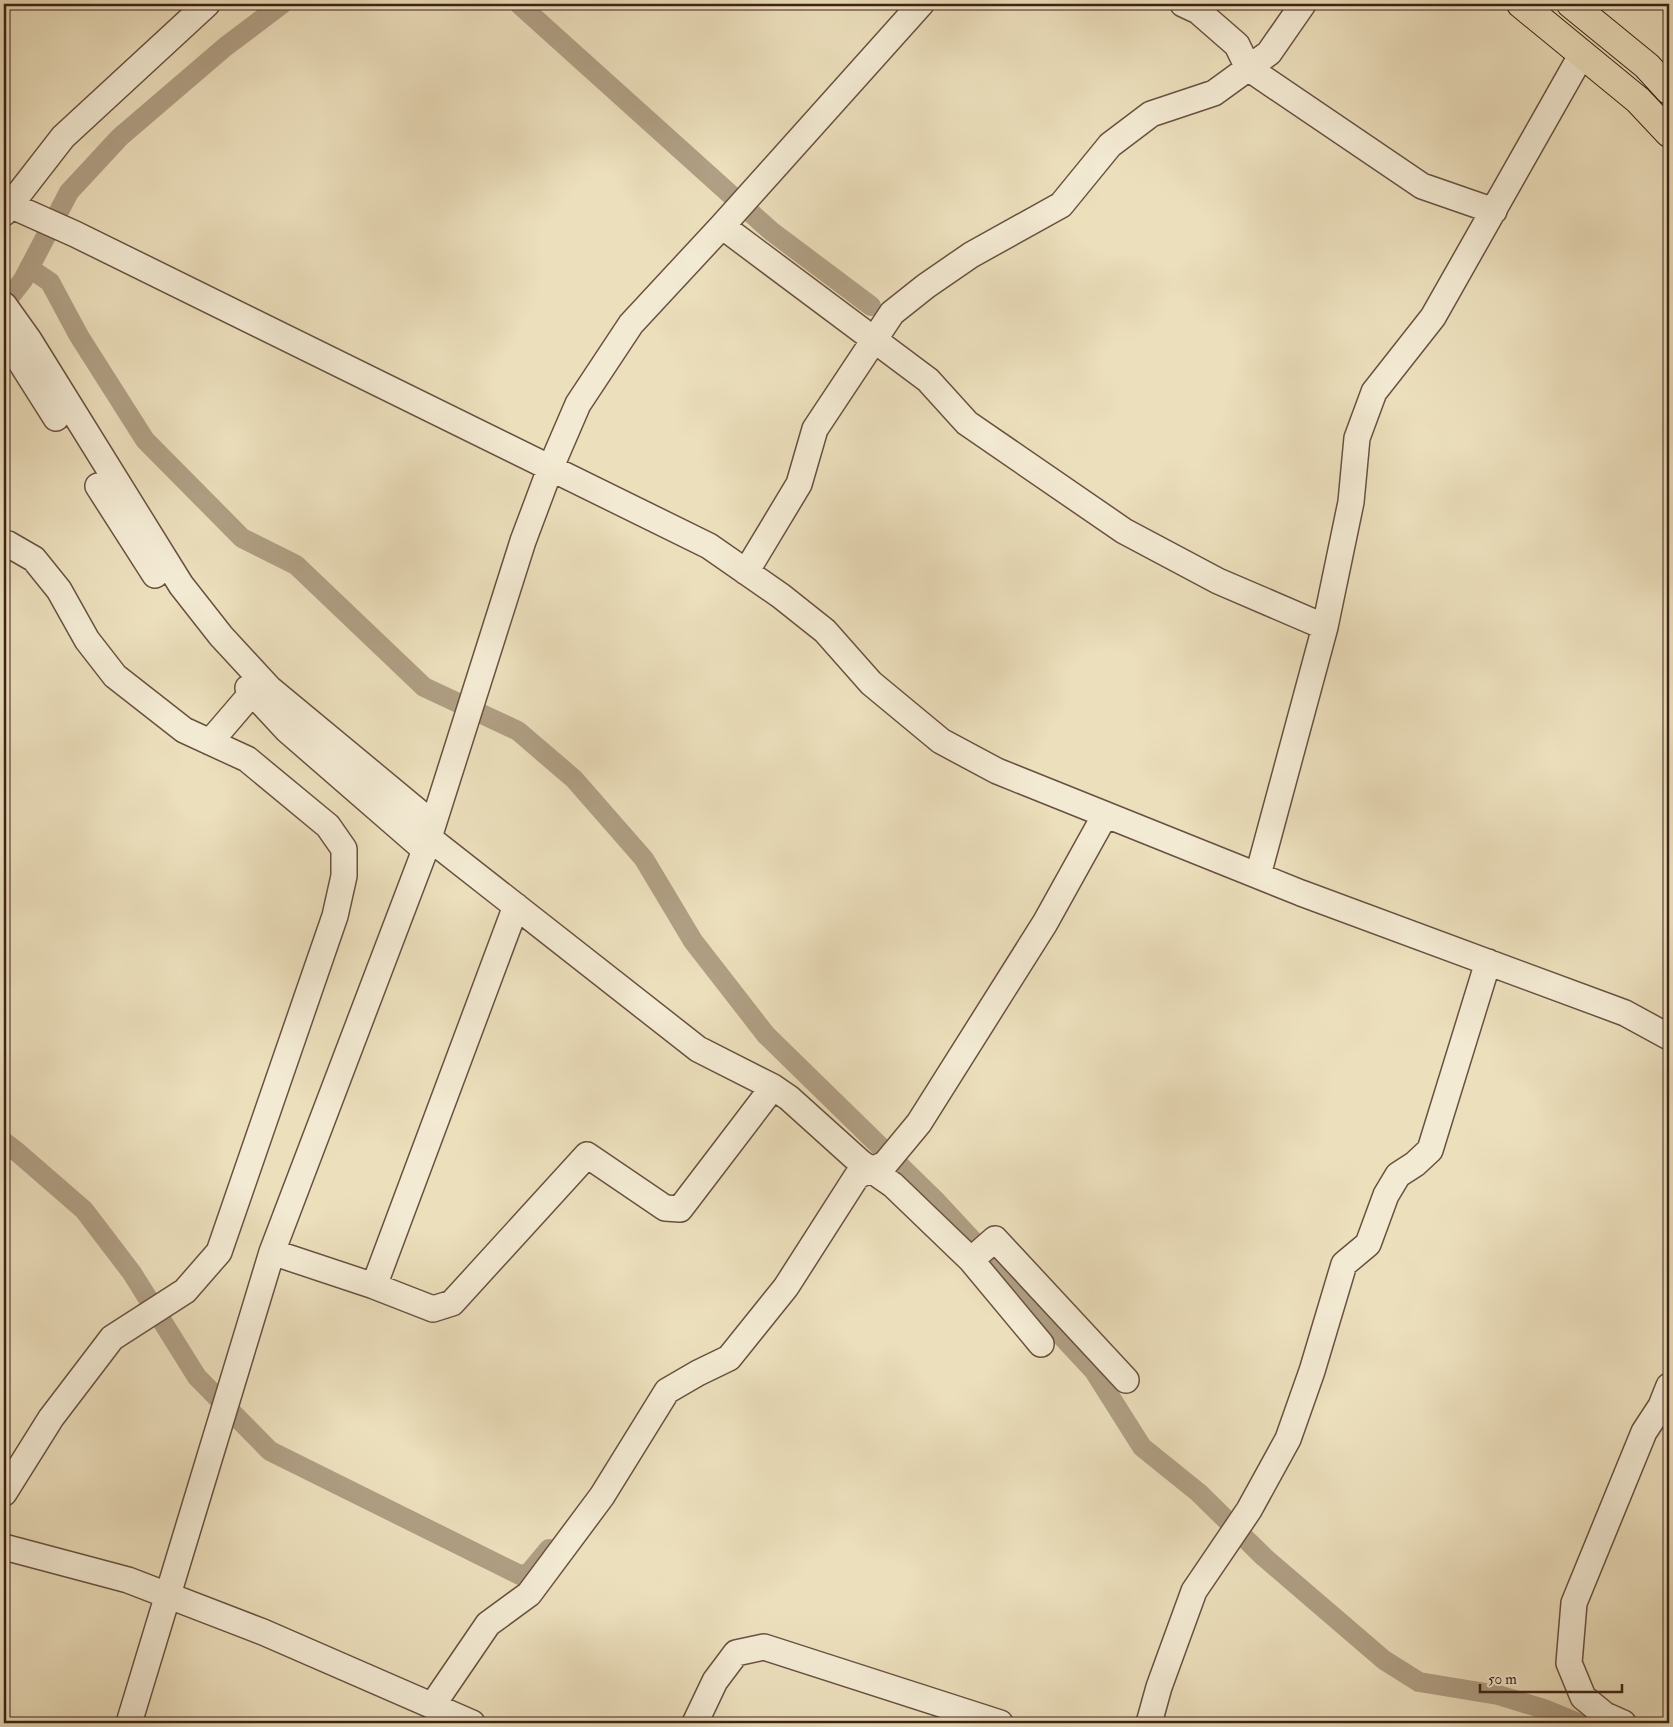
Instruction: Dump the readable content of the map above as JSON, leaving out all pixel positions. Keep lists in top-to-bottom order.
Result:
{
  "scale_bar": "50 m"
}
